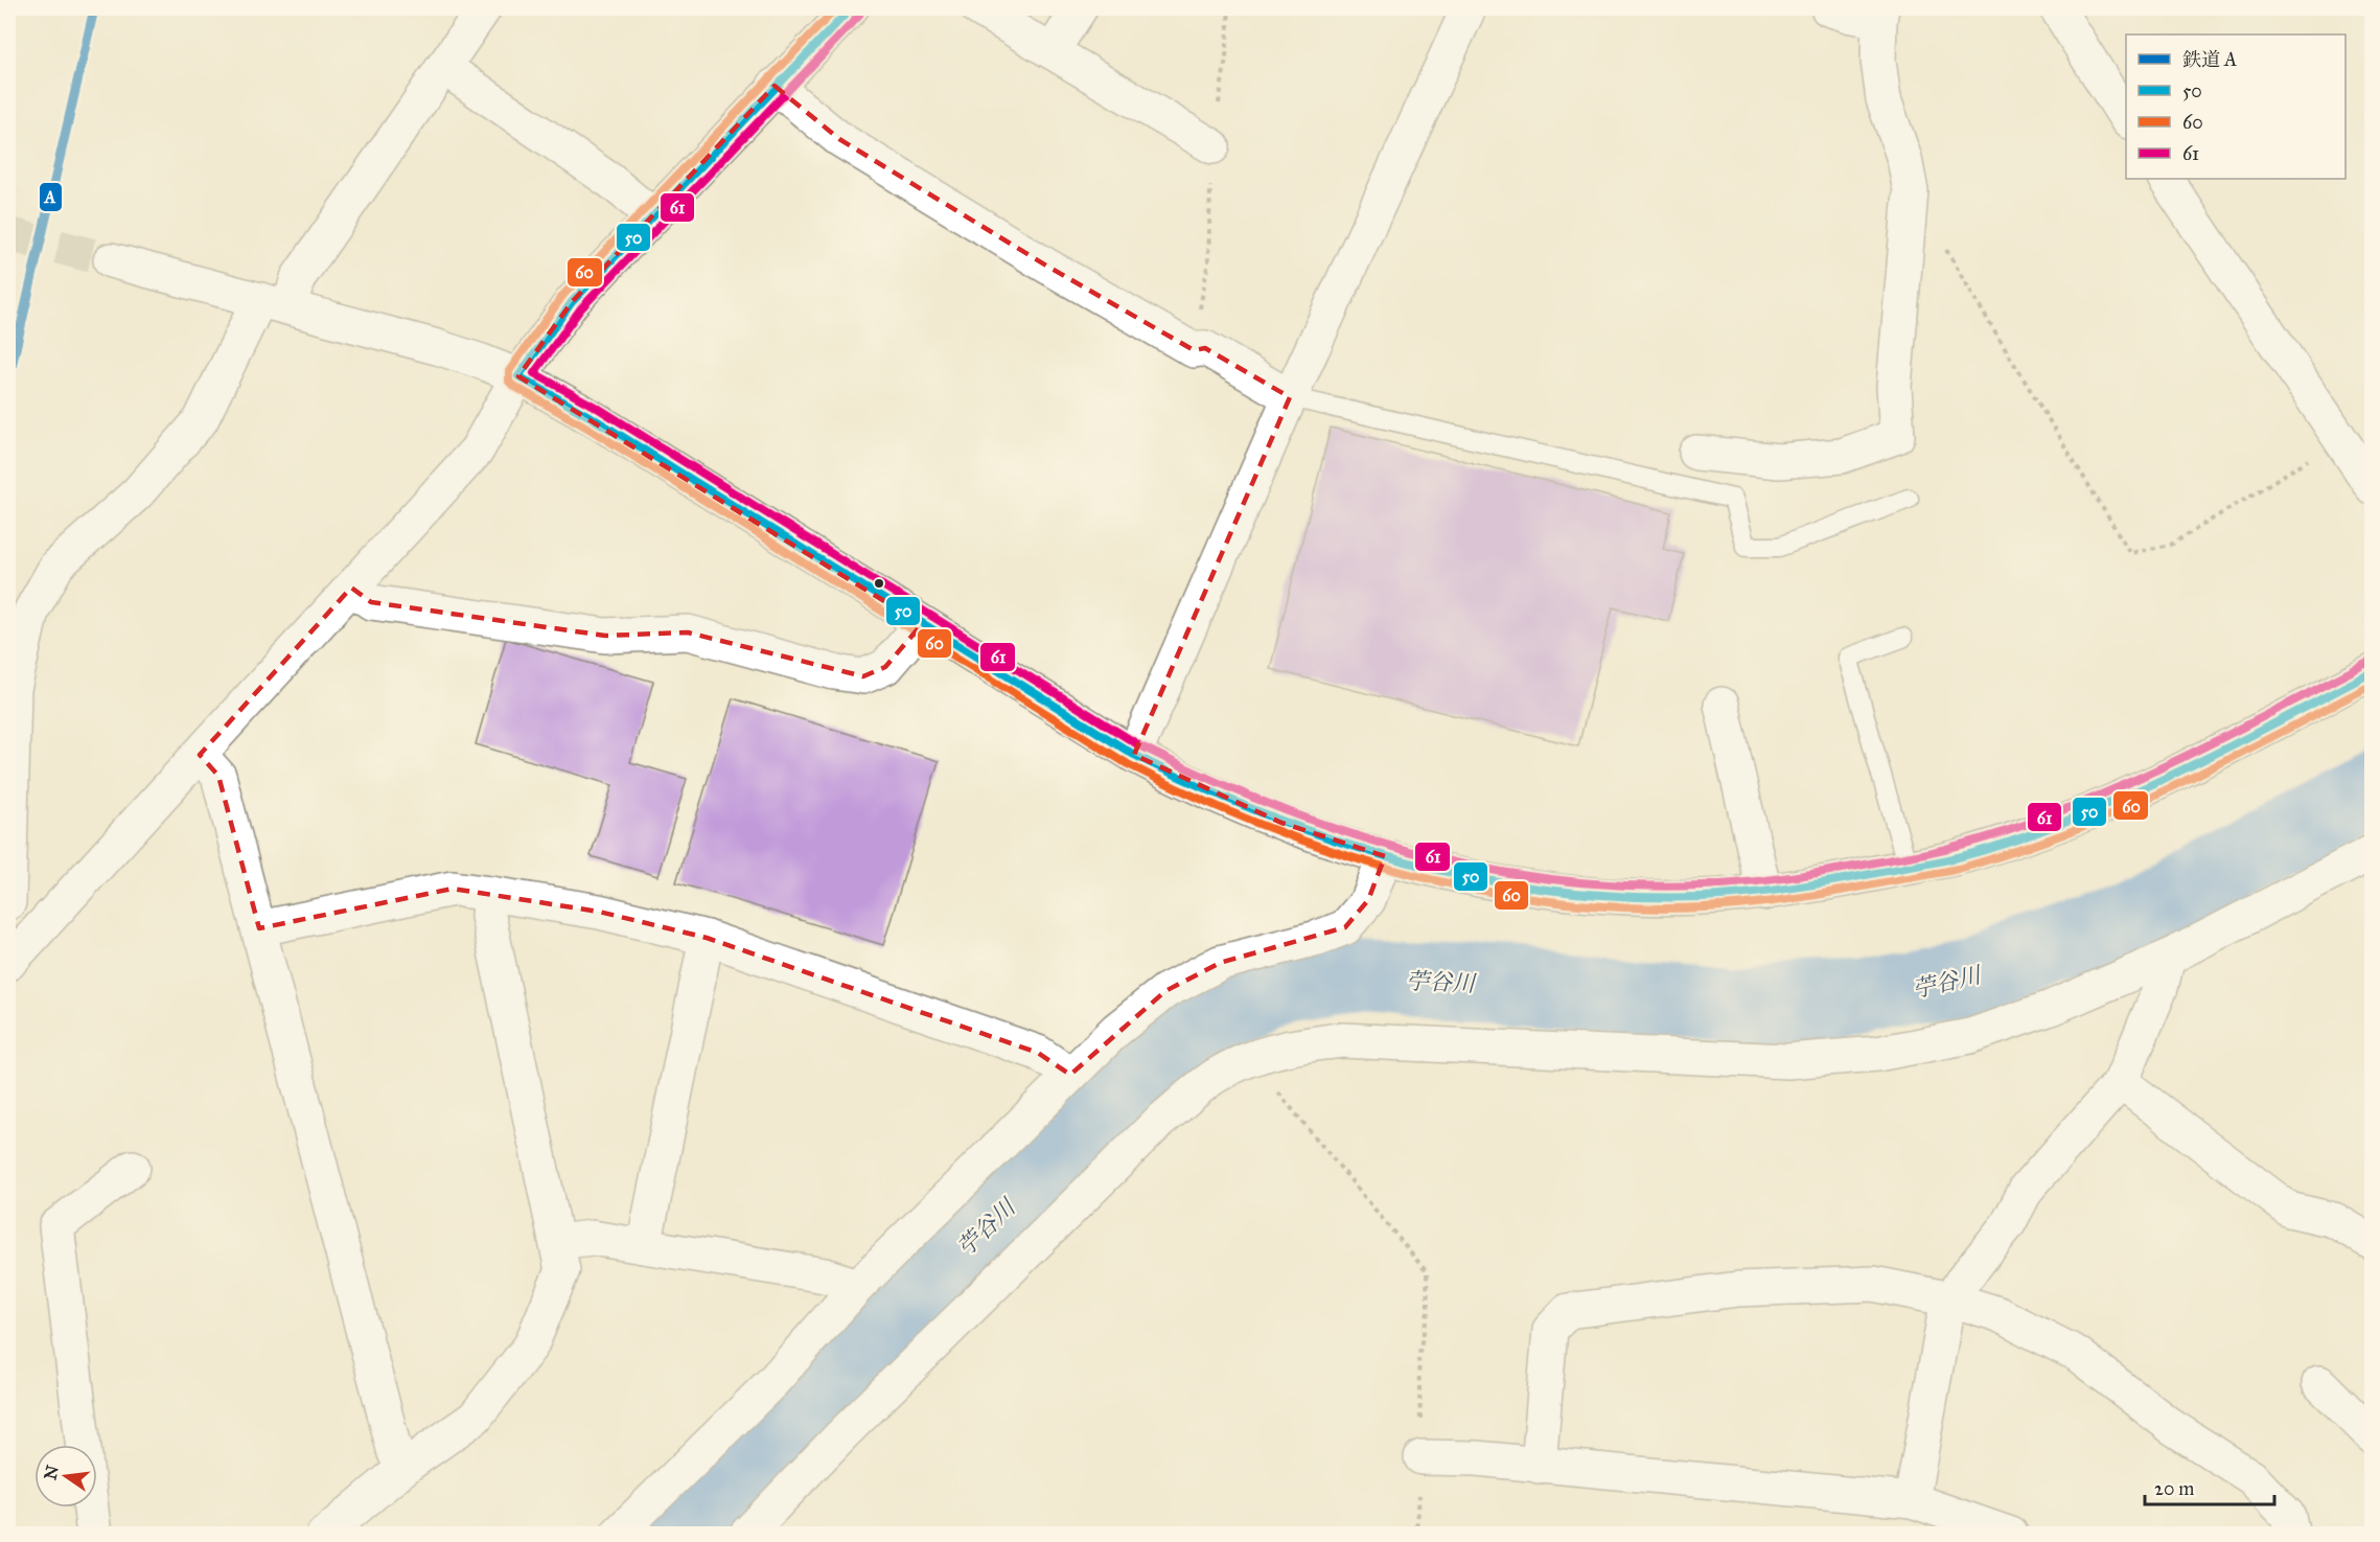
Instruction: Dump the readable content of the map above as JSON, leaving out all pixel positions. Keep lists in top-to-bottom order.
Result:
{
  "water": ["苧谷川"],
  "lines": [
    "transit line 50",
    "transit line 60",
    "rail line A",
    "transit line 61"
  ],
  "legend": [
    "鉄道 A",
    "50",
    "60",
    "61"
  ],
  "scale_bar": "20 m",
  "north": "left"
}
